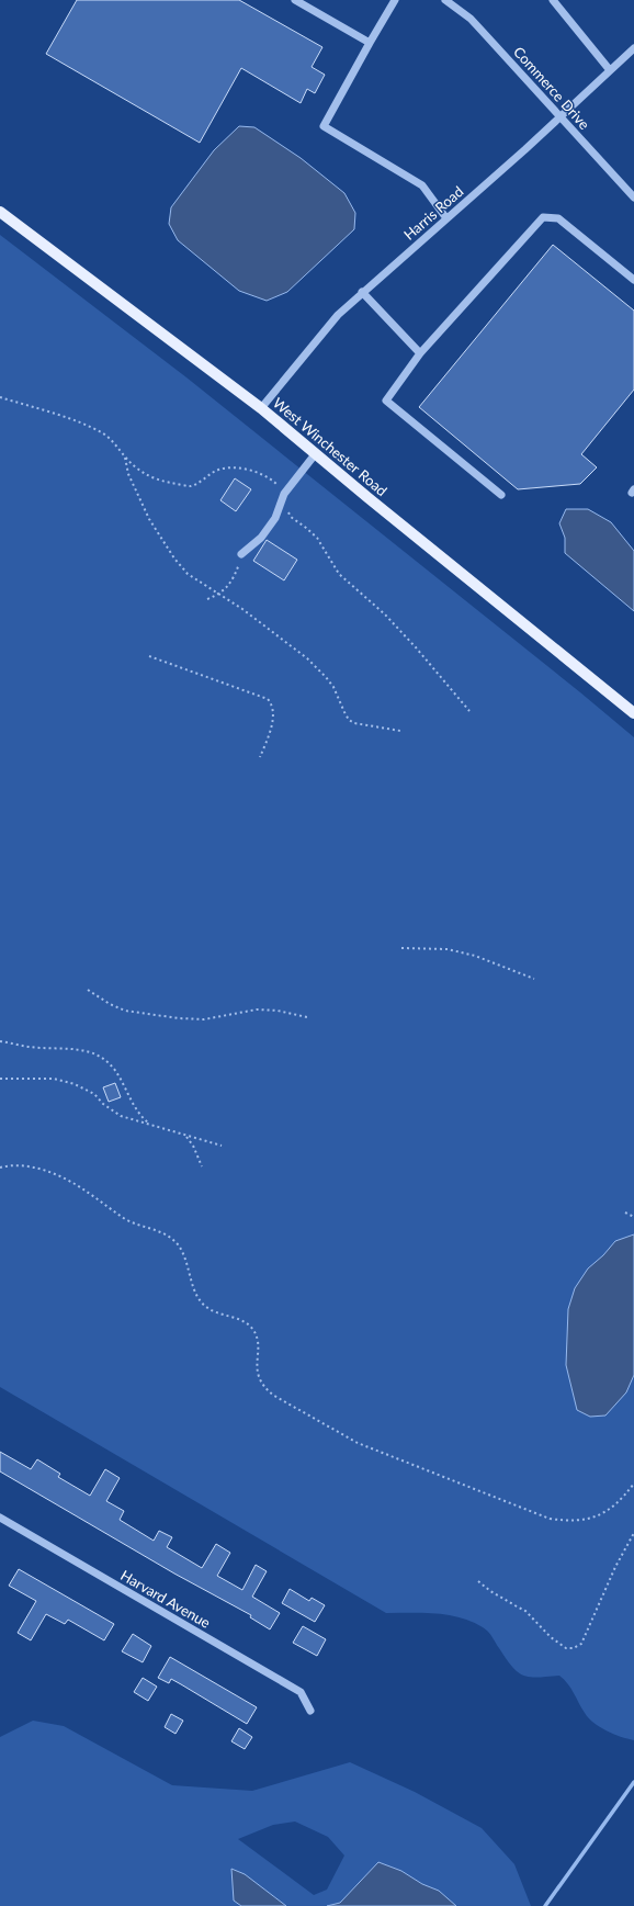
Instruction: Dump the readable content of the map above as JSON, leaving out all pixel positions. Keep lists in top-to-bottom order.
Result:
{
  "streets": {
    "main road": ["West Winchester Road"],
    "street": ["Commerce Drive", "Harris Road", "Harvard Avenue"]
  },
  "crossings": [
    ["Commerce Drive", "Harris Road"],
    ["Harris Road", "West Winchester Road"]
  ]
}
